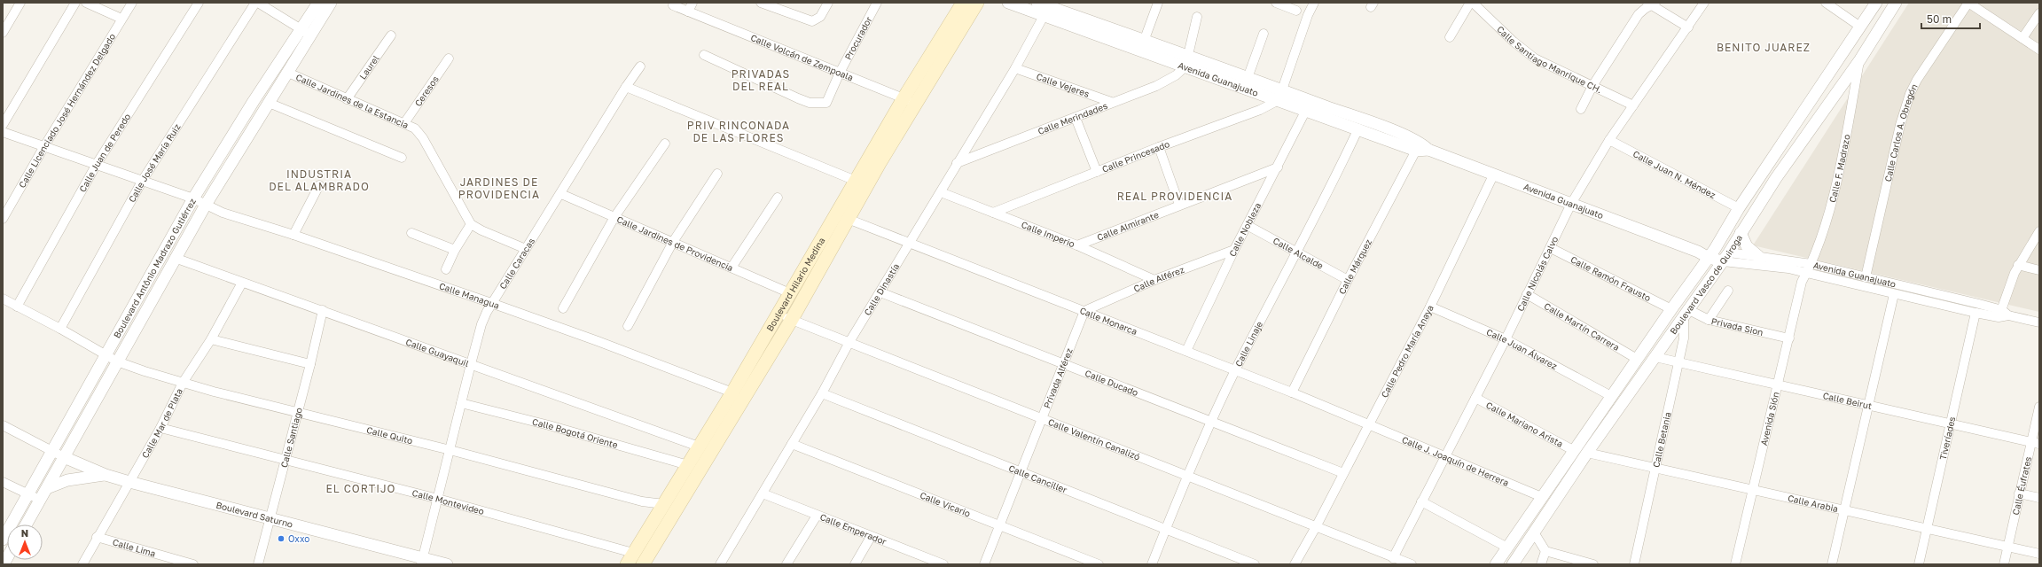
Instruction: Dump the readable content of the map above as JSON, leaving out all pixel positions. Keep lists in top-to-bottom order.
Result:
{
  "streets": {
    "main road": ["Boulevard Hilario Medina"],
    "street": [
      "Procurador",
      "Calle Volcán de Zempoala",
      "Calle Santiago Manrique CH.",
      "Laurel",
      "Avenida Guanajuato",
      "Calle Vejeres",
      "Ceresos",
      "Calle Jardines de la Estancia",
      "Calle Licenciado José Hernández Delgado",
      "Calle Merindades",
      "Calle Carlos A. Obregón",
      "Calle Juan de Peredo",
      "Calle Princesado",
      "Calle José María Ruiz",
      "Calle F. Madrazo",
      "Calle Juan N. Méndez",
      "Calle Almirante",
      "Calle Nobleza",
      "Calle Imperio",
      "Calle Jardines de Providencia",
      "Calle Alcalde",
      "Calle Caracas",
      "Calle Márquez",
      "Boulevard Antônio Madrazo Gutiérrez",
      "Calle Nicolás Calvo",
      "Calle Alférez",
      "Calle Ramón Frausto",
      "Boulevard Vasco de Quiroga",
      "Calle Dinastía",
      "Calle Managua",
      "Calle Monarca",
      "Privada Sion",
      "Calle Martín Carrera",
      "Calle Linaje",
      "Calle Juan Álvarez",
      "Calle Guayaquil",
      "Calle Pedro María Anaya",
      "Privada Alférez",
      "Calle Ducado",
      "Calle Beirut",
      "Avenida Sión",
      "Calle Mar de Plata",
      "Calle Mariano Arista",
      "Calle Bogotá Oriente",
      "Calle Quito",
      "Calle Santiago",
      "Calle Valentín Canalizó",
      "Tiveríades",
      "Calle Betania",
      "Calle J. Joaquín de Herrera",
      "Calle Canciller",
      "Calle Éufrates",
      "Calle Montevideo",
      "Calle Vicario",
      "Calle Arabia",
      "Boulevard Saturno",
      "Calle Emperador",
      "Calle Lima"
    ]
  },
  "crossings": [
    ["Procurador", "Calle Volcán de Zempoala"],
    ["Calle Volcán de Zempoala", "Boulevard Hilario Medina"],
    ["Calle Santiago Manrique CH.", "Calle Nicolás Calvo"],
    ["Laurel", "Calle Jardines de la Estancia"],
    ["Avenida Guanajuato", "Calle Merindades"],
    ["Avenida Guanajuato", "Calle Carlos A. Obregón"],
    ["Avenida Guanajuato", "Calle Princesado"],
    ["Avenida Guanajuato", "Calle F. Madrazo"],
    ["Avenida Guanajuato", "Calle Nobleza"],
    ["Avenida Guanajuato", "Calle Márquez"],
    ["Avenida Guanajuato", "Calle Nicolás Calvo"],
    ["Avenida Guanajuato", "Boulevard Vasco de Quiroga"],
    ["Avenida Guanajuato", "Calle Dinastía"],
    ["Avenida Guanajuato", "Calle Linaje"],
    ["Avenida Guanajuato", "Calle Pedro María Anaya"],
    ["Avenida Guanajuato", "Avenida Sión"],
    ["Avenida Guanajuato", "Tiveríades"],
    ["Calle Vejeres", "Calle Merindades"],
    ["Calle Vejeres", "Calle Dinastía"],
    ["Ceresos", "Calle Jardines de la Estancia"],
    ["Calle Jardines de la Estancia", "Boulevard Antônio Madrazo Gutiérrez"],
    ["Calle Licenciado José Hernández Delgado", "Calle Managua"],
    ["Calle Merindades", "Calle Dinastía"],
    ["Calle Juan de Peredo", "Calle Managua"],
    ["Calle Juan de Peredo", "Calle Quito"],
    ["Calle Princesado", "Calle Imperio"],
    ["Calle José María Ruiz", "Calle Managua"],
    ["Calle José María Ruiz", "Calle Quito"],
    ["Calle F. Madrazo", "Boulevard Vasco de Quiroga"],
    ["Calle F. Madrazo", "Avenida Sión"],
    ["Calle Juan N. Méndez", "Calle Nicolás Calvo"],
    ["Calle Juan N. Méndez", "Boulevard Vasco de Quiroga"],
    ["Calle Almirante", "Calle Nobleza"],
    ["Calle Almirante", "Calle Imperio"],
    ["Calle Nobleza", "Calle Alcalde"],
    ["Calle Nobleza", "Calle Alférez"],
    ["Calle Nobleza", "Calle Monarca"],
    ["Calle Imperio", "Calle Alférez"],
    ["Calle Imperio", "Calle Dinastía"],
    ["Calle Jardines de Providencia", "Calle Caracas"],
    ["Calle Jardines de Providencia", "Boulevard Hilario Medina"],
    ["Calle Alcalde", "Calle Márquez"],
    ["Calle Alcalde", "Calle Linaje"],
    ["Calle Caracas", "Calle Managua"],
    ["Calle Caracas", "Calle Guayaquil"],
    ["Calle Caracas", "Calle Bogotá Oriente"],
    ["Calle Caracas", "Calle Quito"],
    ["Calle Caracas", "Calle Montevideo"],
    ["Calle Caracas", "Boulevard Saturno"],
    ["Calle Márquez", "Calle Monarca"],
    ["Boulevard Antônio Madrazo Gutiérrez", "Calle Managua"],
    ["Boulevard Antônio Madrazo Gutiérrez", "Calle Guayaquil"],
    ["Boulevard Antônio Madrazo Gutiérrez", "Calle Quito"],
    ["Boulevard Antônio Madrazo Gutiérrez", "Boulevard Saturno"],
    ["Calle Nicolás Calvo", "Calle Ramón Frausto"],
    ["Calle Nicolás Calvo", "Calle Martín Carrera"],
    ["Calle Nicolás Calvo", "Calle Juan Álvarez"],
    ["Calle Nicolás Calvo", "Calle Mariano Arista"],
    ["Calle Nicolás Calvo", "Calle Valentín Canalizó"],
    ["Calle Nicolás Calvo", "Calle J. Joaquín de Herrera"],
    ["Calle Alférez", "Calle Monarca"],
    ["Calle Alférez", "Privada Alférez"],
    ["Calle Ramón Frausto", "Boulevard Vasco de Quiroga"],
    ["Boulevard Hilario Medina", "Calle Managua"],
    ["Boulevard Hilario Medina", "Calle Monarca"],
    ["Boulevard Hilario Medina", "Calle Guayaquil"],
    ["Boulevard Hilario Medina", "Calle Bogotá Oriente"],
    ["Boulevard Hilario Medina", "Calle Quito"],
    ["Boulevard Hilario Medina", "Calle Valentín Canalizó"],
    ["Boulevard Hilario Medina", "Calle Montevideo"],
    ["Boulevard Vasco de Quiroga", "Privada Sion"],
    ["Boulevard Vasco de Quiroga", "Calle Martín Carrera"],
    ["Boulevard Vasco de Quiroga", "Calle Juan Álvarez"],
    ["Boulevard Vasco de Quiroga", "Calle Beirut"],
    ["Boulevard Vasco de Quiroga", "Calle Mariano Arista"],
    ["Boulevard Vasco de Quiroga", "Calle Betania"],
    ["Boulevard Vasco de Quiroga", "Calle J. Joaquín de Herrera"],
    ["Boulevard Vasco de Quiroga", "Calle Arabia"],
    ["Calle Dinastía", "Calle Monarca"],
    ["Calle Dinastía", "Calle Ducado"],
    ["Calle Dinastía", "Calle Valentín Canalizó"],
    ["Calle Dinastía", "Calle Canciller"],
    ["Calle Dinastía", "Calle Vicario"],
    ["Calle Dinastía", "Calle Emperador"],
    ["Calle Monarca", "Calle Linaje"],
    ["Calle Monarca", "Calle Pedro María Anaya"],
    ["Calle Monarca", "Privada Alférez"],
    ["Calle Monarca", "Calle J. Joaquín de Herrera"],
    ["Privada Sion", "Avenida Sión"],
    ["Privada Sion", "Calle Betania"],
    ["Calle Linaje", "Calle Ducado"],
    ["Calle Linaje", "Calle Valentín Canalizó"],
    ["Calle Linaje", "Calle Canciller"],
    ["Calle Juan Álvarez", "Calle Pedro María Anaya"],
    ["Calle Guayaquil", "Calle Mar de Plata"],
    ["Calle Guayaquil", "Calle Santiago"],
    ["Calle Pedro María Anaya", "Calle Ducado"],
    ["Calle Pedro María Anaya", "Calle Valentín Canalizó"],
    ["Calle Pedro María Anaya", "Calle J. Joaquín de Herrera"],
    ["Privada Alférez", "Calle Ducado"],
    ["Privada Alférez", "Calle Valentín Canalizó"],
    ["Privada Alférez", "Calle Canciller"],
    ["Privada Alférez", "Calle Vicario"],
    ["Calle Beirut", "Avenida Sión"],
    ["Calle Beirut", "Tiveríades"],
    ["Calle Beirut", "Calle Betania"],
    ["Calle Beirut", "Calle Éufrates"],
    ["Avenida Sión", "Calle Arabia"],
    ["Calle Mar de Plata", "Calle Quito"],
    ["Calle Mar de Plata", "Calle Montevideo"],
    ["Calle Mar de Plata", "Boulevard Saturno"],
    ["Calle Mar de Plata", "Calle Lima"],
    ["Calle Quito", "Calle Santiago"],
    ["Calle Santiago", "Calle Montevideo"],
    ["Calle Santiago", "Boulevard Saturno"],
    ["Tiveríades", "Calle Arabia"],
    ["Calle Betania", "Calle Arabia"],
    ["Calle Éufrates", "Calle Arabia"]
  ],
  "districts": [
    "BENITO JUAREZ",
    "PRIVADAS DEL REAL",
    "PRIV RINCONADA DE LAS FLORES",
    "INDUSTRIA DEL ALAMBRADO",
    "JARDINES DE PROVIDENCIA",
    "REAL PROVIDENCIA",
    "EL CORTIJO"
  ],
  "places": ["Oxxo"],
  "scale_bar": "50 m",
  "north": "top"
}
